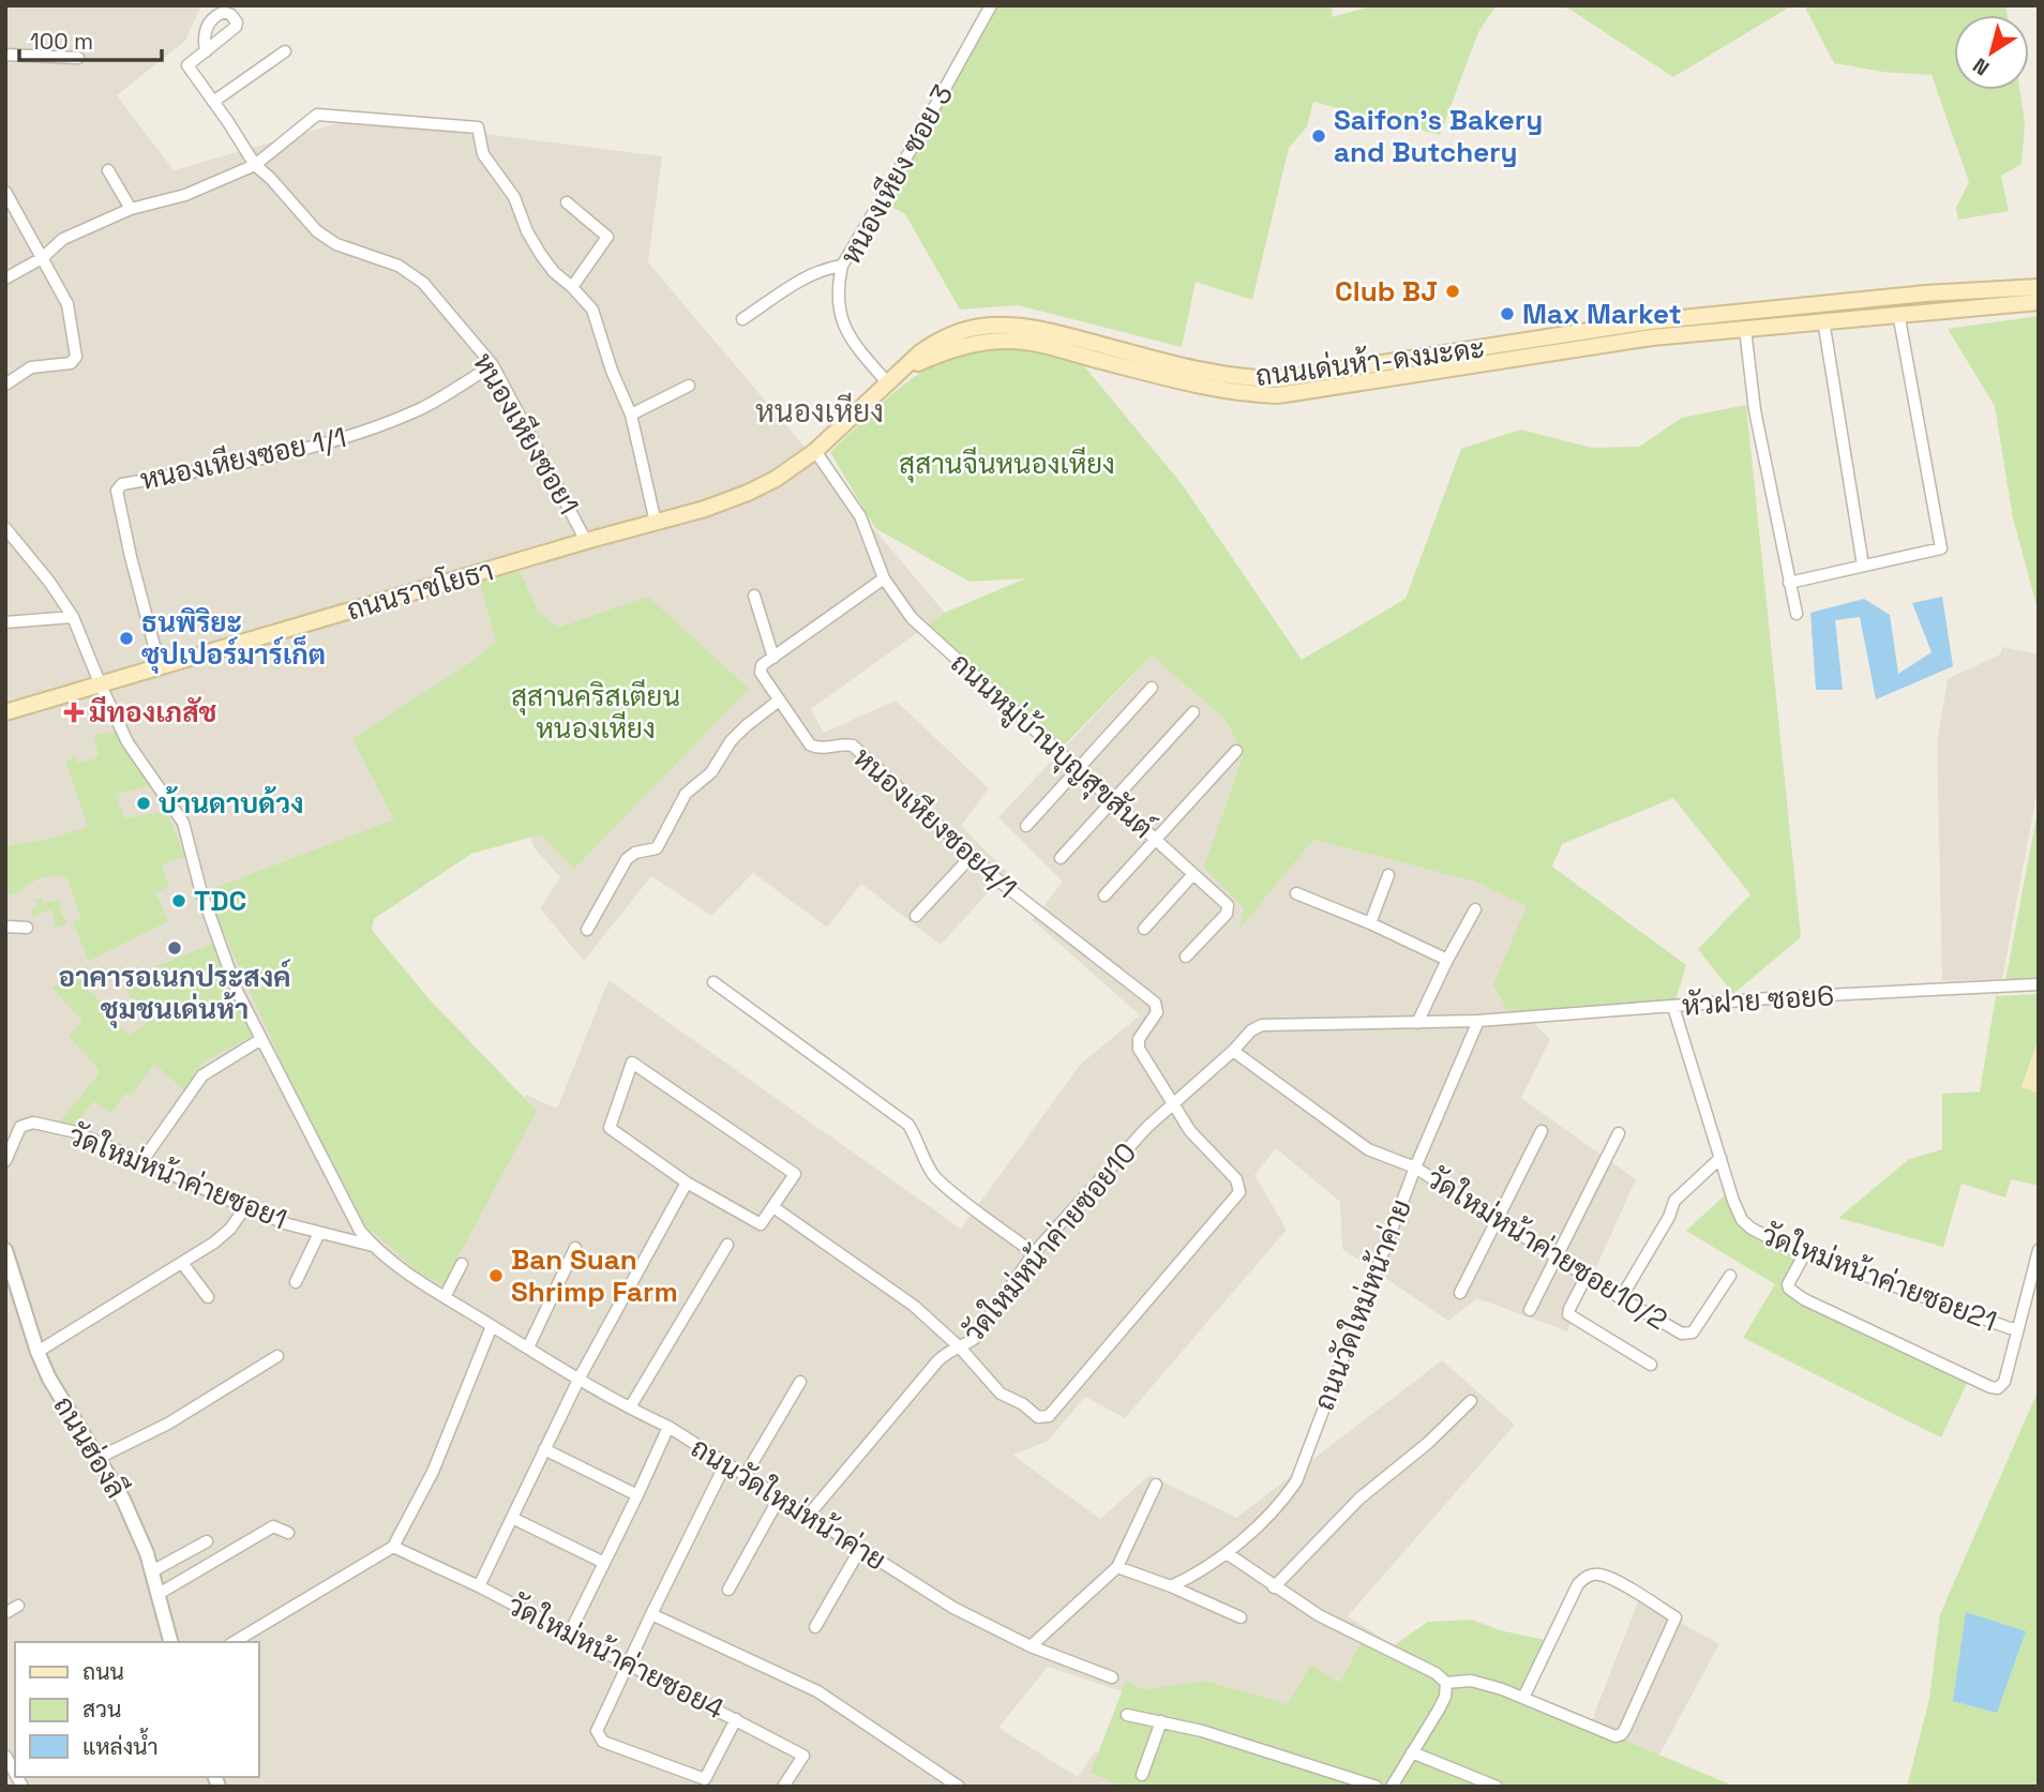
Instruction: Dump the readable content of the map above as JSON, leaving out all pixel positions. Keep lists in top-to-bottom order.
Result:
{
  "streets": {
    "main road": ["ถนนเด่นห้า-ดงมะดะ", "ถนนราชโยธา"],
    "street": [
      "หนองเหียง ซอย 3",
      "หนองเหียงซอย1",
      "หนองเหียงซอย 1/1",
      "ถนนหมู่บ้านบุญสุขสันต์",
      "หนองเหียงซอย4/1",
      "หัวฝาย ซอย6",
      "วัดใหม่หน้าค่ายซอย1",
      "วัดใหม่หน้าค่ายซอย10",
      "วัดใหม่หน้าค่ายซอย10/2",
      "วัดใหม่หน้าค่ายซอย21",
      "ถนนวัดใหม่หน้าค่าย",
      "ถนนฮ่องลี",
      "วัดใหม่หน้าค่ายซอย4"
    ]
  },
  "crossings": [
    ["หนองเหียง ซอย 3", "ถนนเด่นห้า-ดงมะดะ"],
    ["ถนนเด่นห้า-ดงมะดะ", "ถนนราชโยธา"],
    ["ถนนเด่นห้า-ดงมะดะ", "ถนนหมู่บ้านบุญสุขสันต์"],
    ["หนองเหียงซอย1", "หนองเหียงซอย 1/1"],
    ["หนองเหียงซอย1", "ถนนราชโยธา"],
    ["หนองเหียงซอย 1/1", "ถนนราชโยธา"],
    ["ถนนราชโยธา", "ถนนวัดใหม่หน้าค่าย"],
    ["หนองเหียงซอย4/1", "วัดใหม่หน้าค่ายซอย10"],
    ["หัวฝาย ซอย6", "วัดใหม่หน้าค่ายซอย10"],
    ["หัวฝาย ซอย6", "วัดใหม่หน้าค่ายซอย10/2"],
    ["หัวฝาย ซอย6", "วัดใหม่หน้าค่ายซอย21"],
    ["หัวฝาย ซอย6", "ถนนวัดใหม่หน้าค่าย"],
    ["วัดใหม่หน้าค่ายซอย1", "ถนนวัดใหม่หน้าค่าย"],
    ["วัดใหม่หน้าค่ายซอย10", "วัดใหม่หน้าค่ายซอย10/2"],
    ["วัดใหม่หน้าค่ายซอย10", "ถนนวัดใหม่หน้าค่าย"],
    ["วัดใหม่หน้าค่ายซอย10/2", "ถนนวัดใหม่หน้าค่าย"]
  ],
  "districts": ["หนองเหียง"],
  "parks": ["สุสานจีนหนองเหียง", "สุสานคริสเตียน หนองเหียง"],
  "places": {
    "other": [
      "Saifon's Bakery and Butchery",
      "Club BJ",
      "Max Market",
      "ธนพิริยะ ซุปเปอร์มาร์เก็ต",
      "บ้านดาบด้วง",
      "TDC",
      "อาคารอเนกประสงค์ ชุมชนเด่นห้า",
      "Ban Suan Shrimp Farm"
    ],
    "health": ["มีทองเภสัช"]
  },
  "legend": ["ถนน", "สวน", "แหล่งน้ำ"],
  "scale_bar": "100 m",
  "north": "bottom left"
}
